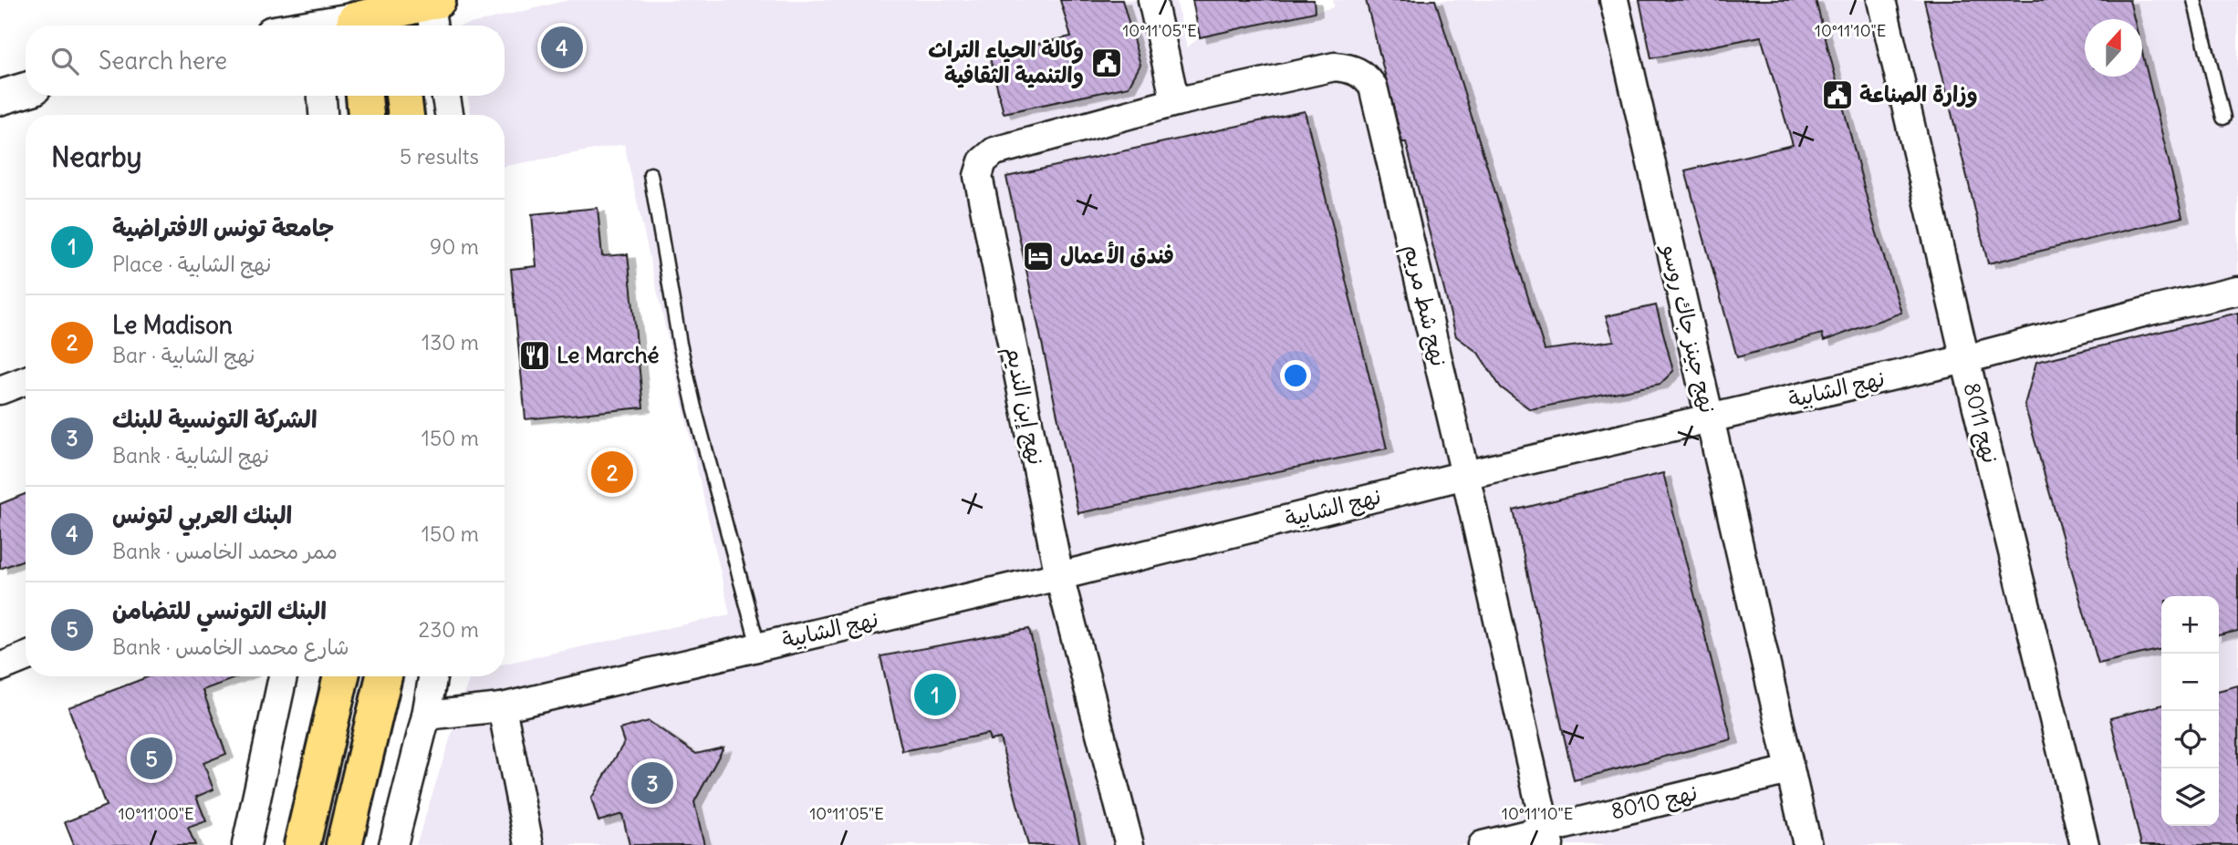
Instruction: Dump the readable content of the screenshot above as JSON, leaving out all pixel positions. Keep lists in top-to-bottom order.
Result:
{
  "streets": {
    "street": [
      "نهج شط مريم",
      "نهج جينز جاك روسو",
      "نهج الشابية",
      "نهج إبن النديم",
      "نهج 8011",
      "نهج 8010"
    ]
  },
  "crossings": [
    ["نهج شط مريم", "نهج الشابية"],
    ["نهج شط مريم", "نهج إبن النديم"],
    ["نهج شط مريم", "نهج 8010"],
    ["نهج جينز جاك روسو", "نهج الشابية"],
    ["نهج جينز جاك روسو", "نهج 8010"],
    ["نهج الشابية", "نهج إبن النديم"],
    ["نهج الشابية", "نهج 8011"]
  ],
  "places": {
    "public building": ["وكالة الحياء التراث والتنمية الثقافية", "وزارة الصناعة"],
    "hotel": ["فندق الأعمال"],
    "restaurant": ["Le Marché"]
  },
  "north": "top",
  "page": {
    "pins": [
      "4",
      "2",
      "1",
      "5",
      "3"
    ],
    "search": "Search here",
    "heading": ["Nearby", "5 results"],
    "list": [
      {
        "mark": "1",
        "name": "جامعة تونس الافتراضية",
        "note": "Place · نهج الشابية",
        "value": "90 m"
      },
      {
        "mark": "2",
        "name": "Le Madison",
        "note": "Bar · نهج الشابية",
        "value": "130 m"
      },
      {
        "mark": "3",
        "name": "الشركة التونسية للبنك",
        "note": "Bank · نهج الشابية",
        "value": "150 m"
      },
      {
        "mark": "4",
        "name": "البنك العربي لتونس",
        "note": "Bank · ممر محمد الخامس",
        "value": "150 m"
      },
      {
        "mark": "5",
        "name": "البنك التونسي للتضامن",
        "note": "Bank · شارع محمد الخامس",
        "value": "230 m"
      }
    ],
    "map_buttons": ["+", "−"]
  },
  "coordinates": ["10°11'05\"E", "10°11'10\"E", "10°11'00\"E"]
}
